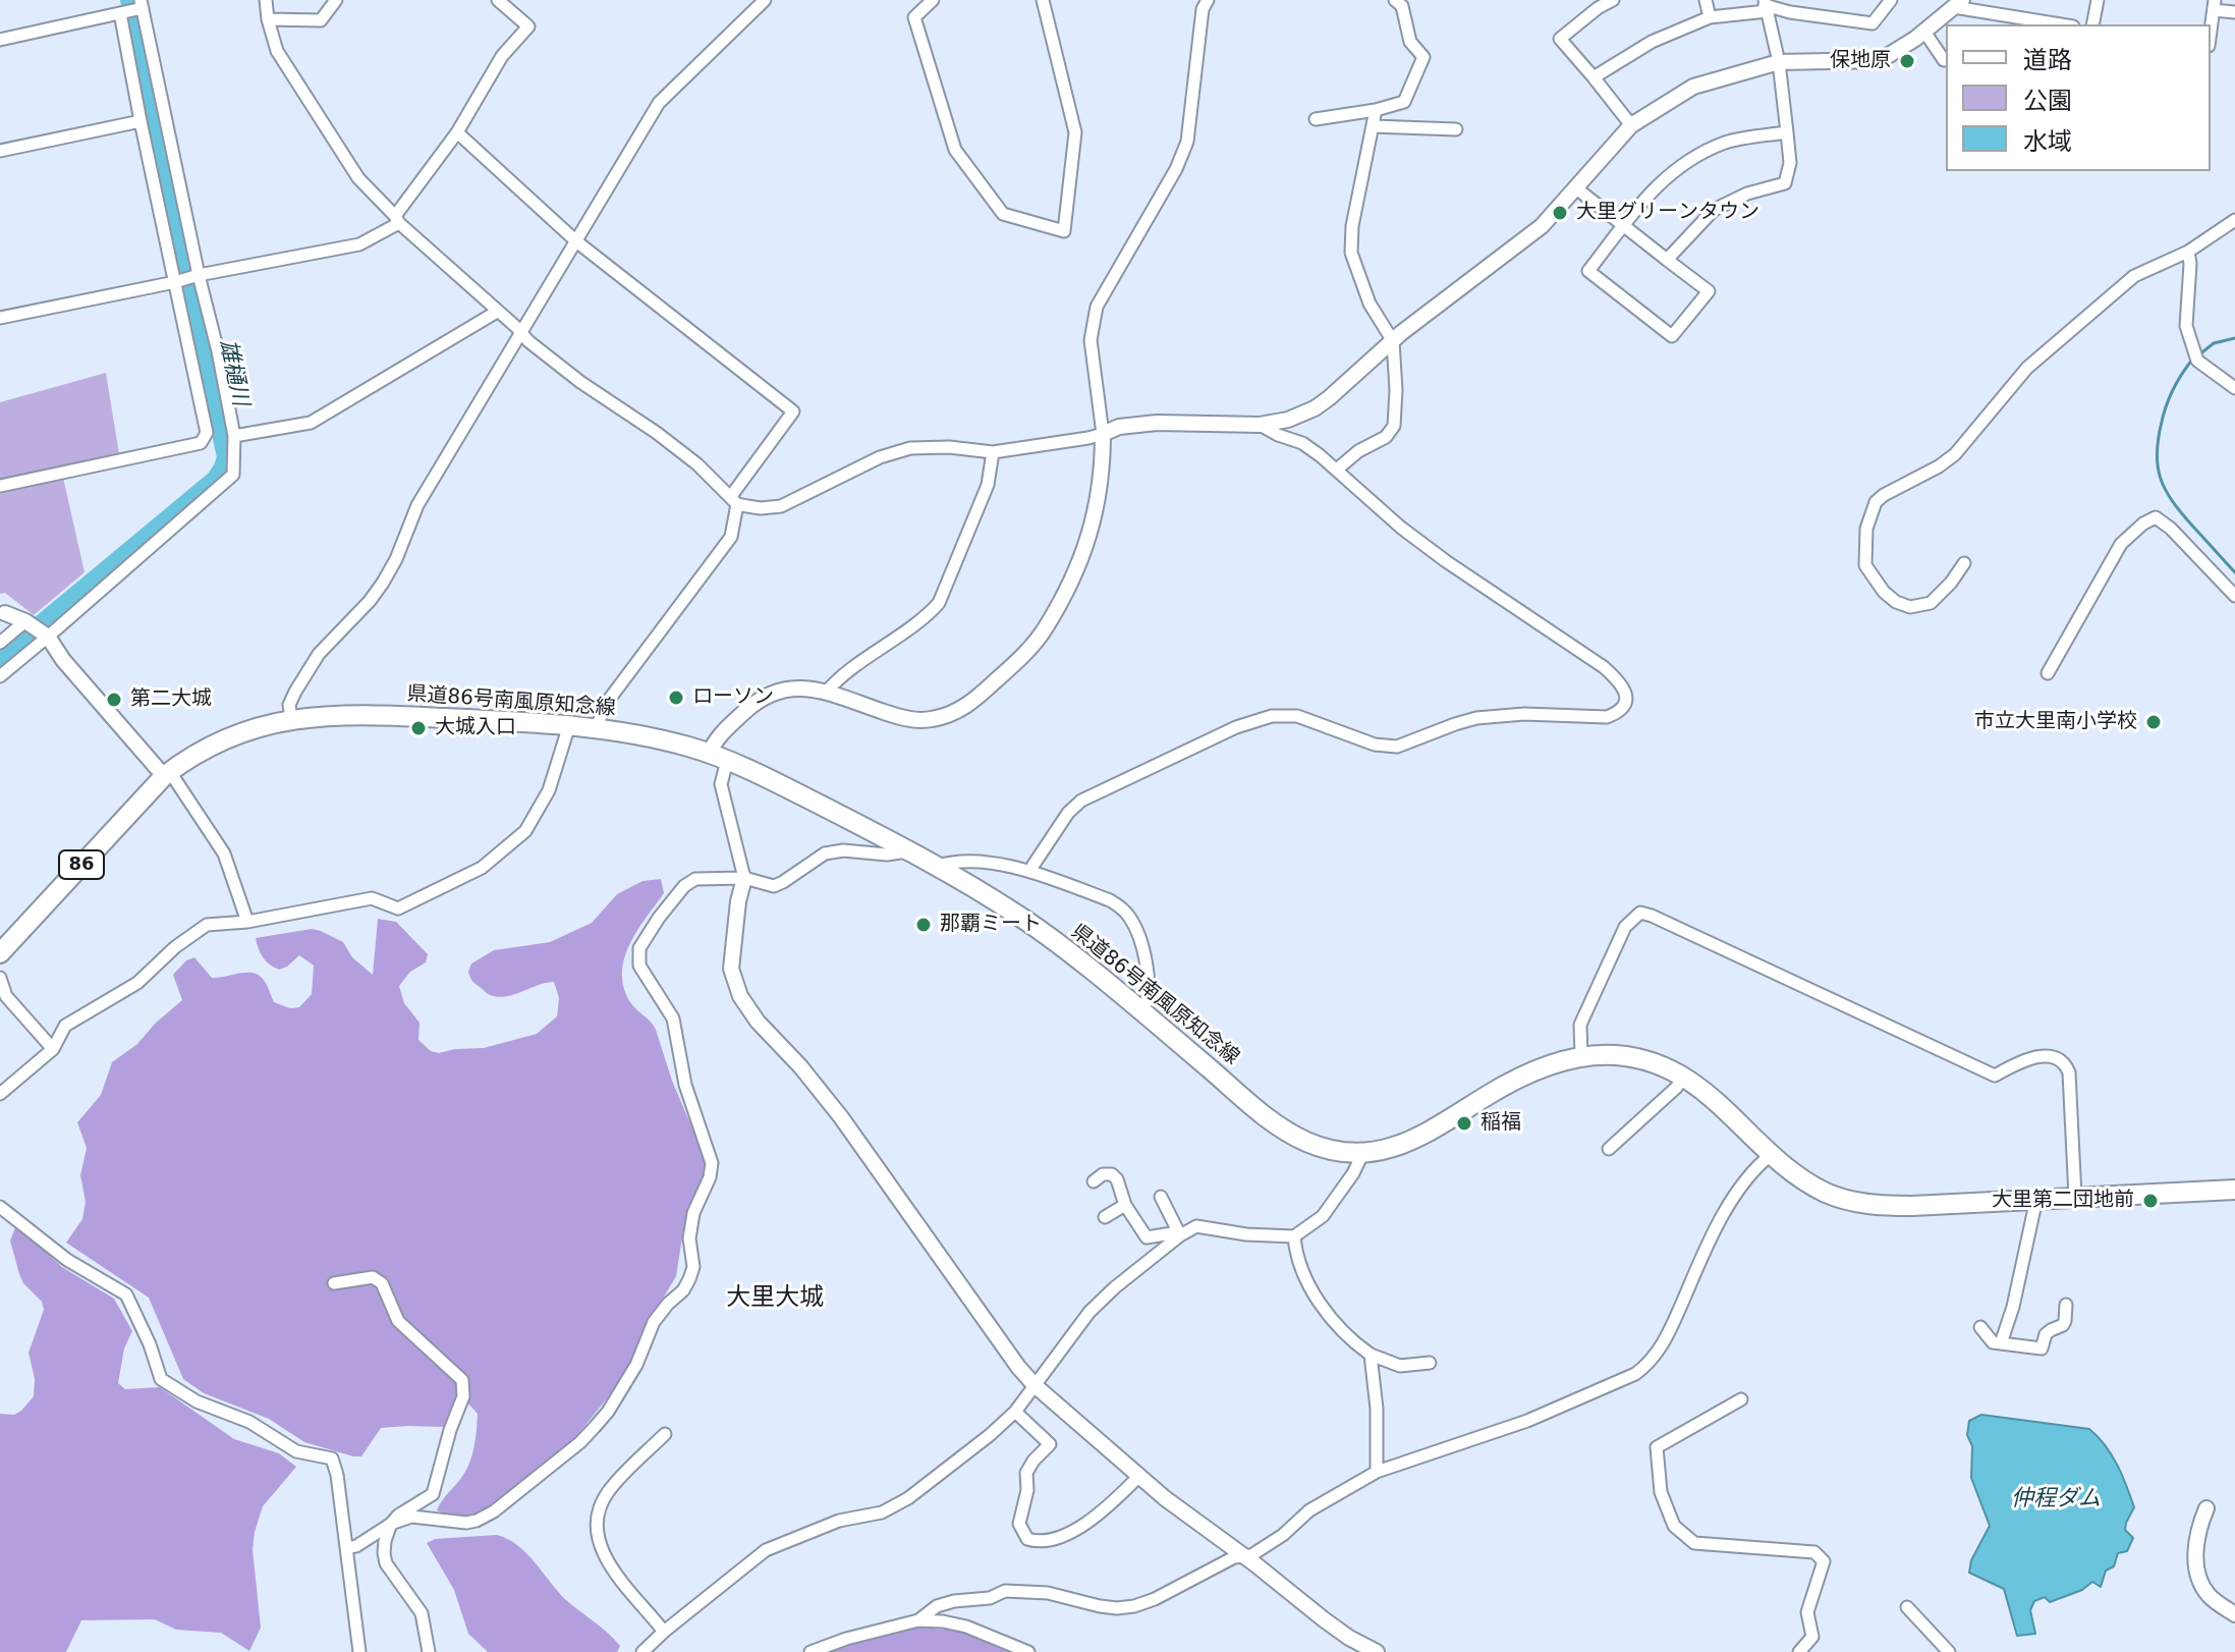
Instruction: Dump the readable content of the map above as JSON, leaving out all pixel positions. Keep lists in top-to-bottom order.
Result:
{
  "streets": {
    "main road": ["県道86号南風原知念線", "86"]
  },
  "districts": ["大里大城"],
  "water": ["雄樋川", "仲程ダム"],
  "places": [
    "保地原",
    "大里グリーンタウン",
    "ローソン",
    "第二大城",
    "市立大里南小学校",
    "大城入口",
    "那覇ミート",
    "稲福",
    "大里第二団地前"
  ],
  "legend": ["道路", "公園", "水域"]
}
